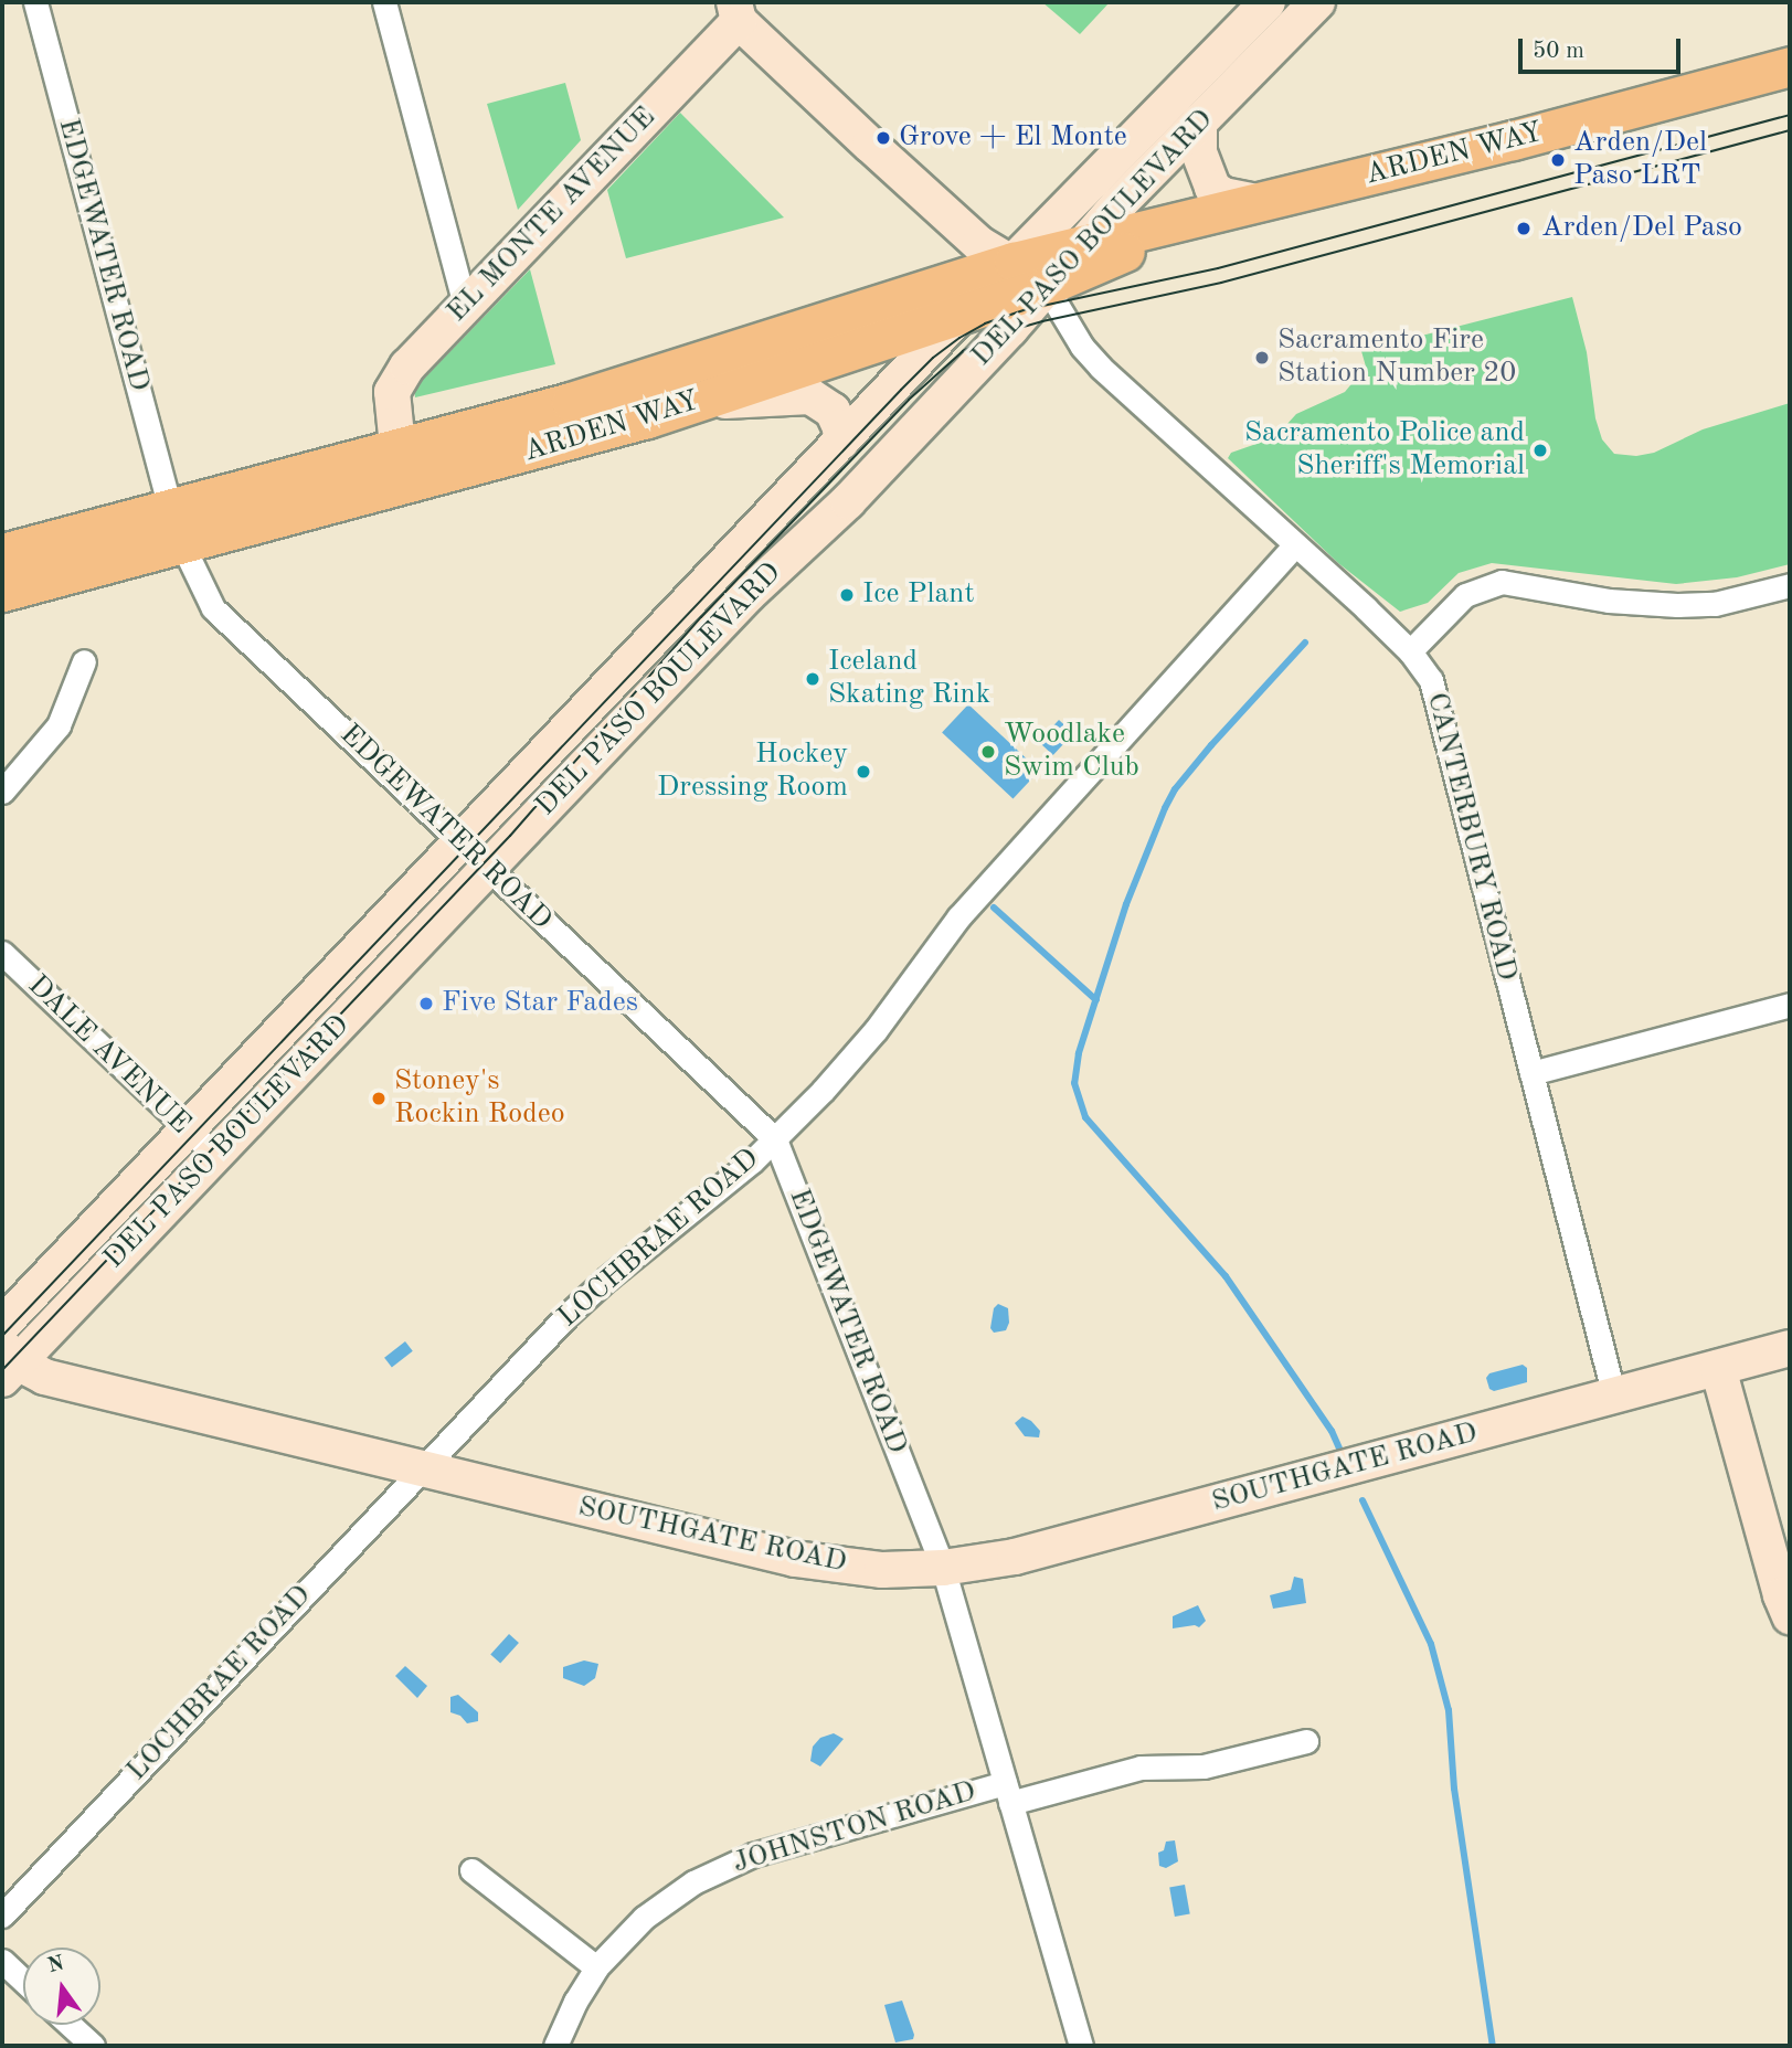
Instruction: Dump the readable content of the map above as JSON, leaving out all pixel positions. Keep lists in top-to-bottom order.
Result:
{
  "streets": {
    "main road": [
      "ARDEN WAY",
      "EL MONTE AVENUE",
      "DEL PASO BOULEVARD",
      "SOUTHGATE ROAD"
    ],
    "street": [
      "EDGEWATER ROAD",
      "CANTERBURY ROAD",
      "DALE AVENUE",
      "LOCHBRAE ROAD",
      "JOHNSTON ROAD"
    ]
  },
  "crossings": [
    ["ARDEN WAY", "EL MONTE AVENUE"],
    ["ARDEN WAY", "DEL PASO BOULEVARD"],
    ["ARDEN WAY", "EDGEWATER ROAD"],
    ["ARDEN WAY", "CANTERBURY ROAD"],
    ["DEL PASO BOULEVARD", "EDGEWATER ROAD"],
    ["DEL PASO BOULEVARD", "CANTERBURY ROAD"],
    ["DEL PASO BOULEVARD", "DALE AVENUE"],
    ["DEL PASO BOULEVARD", "SOUTHGATE ROAD"],
    ["EDGEWATER ROAD", "LOCHBRAE ROAD"],
    ["EDGEWATER ROAD", "SOUTHGATE ROAD"],
    ["EDGEWATER ROAD", "JOHNSTON ROAD"],
    ["CANTERBURY ROAD", "LOCHBRAE ROAD"],
    ["CANTERBURY ROAD", "SOUTHGATE ROAD"],
    ["LOCHBRAE ROAD", "SOUTHGATE ROAD"]
  ],
  "places": [
    "Grove + El Monte",
    "Arden/Del Paso LRT",
    "Arden/Del Paso",
    "Sacramento Fire Station Number 20",
    "Sacramento Police and Sheriff's Memorial",
    "Ice Plant",
    "Iceland Skating Rink",
    "Woodlake Swim Club",
    "Hockey Dressing Room",
    "Five Star Fades",
    "Stoney's Rockin Rodeo"
  ],
  "scale_bar": "50 m",
  "north": "top"
}
